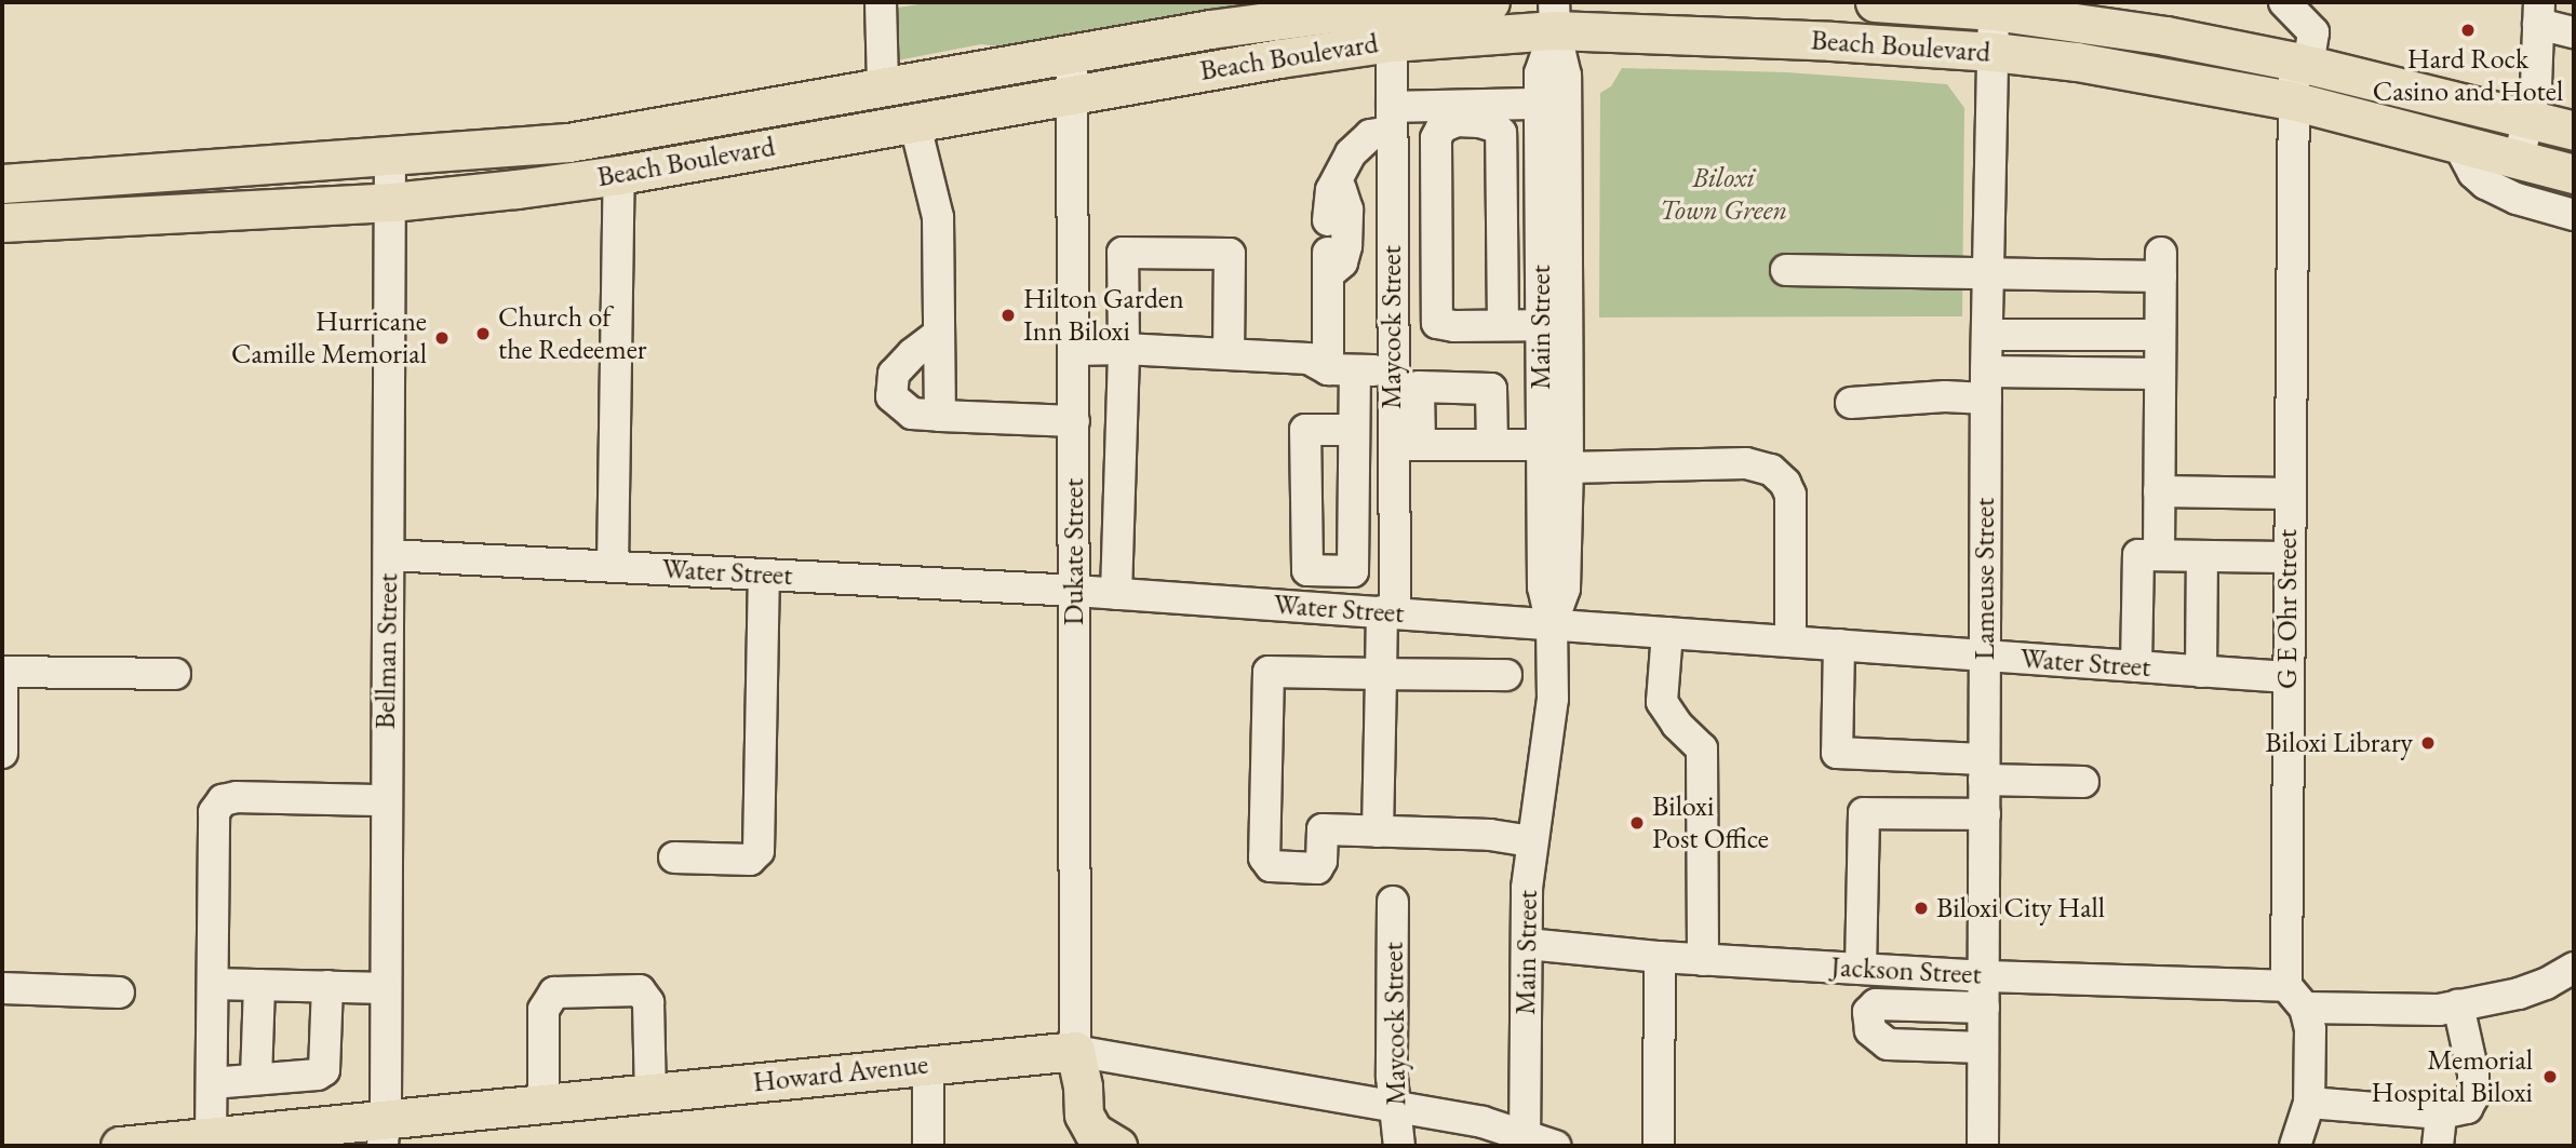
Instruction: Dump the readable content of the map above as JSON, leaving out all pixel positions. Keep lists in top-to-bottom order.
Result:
{
  "streets": {
    "main road": ["Beach Boulevard", "Howard Avenue"],
    "street": [
      "Maycock Street",
      "Main Street",
      "Dukate Street",
      "Water Street",
      "Lameuse Street",
      "G E Ohr Street",
      "Bellman Street",
      "Jackson Street"
    ]
  },
  "crossings": [
    ["Beach Boulevard", "Maycock Street"],
    ["Beach Boulevard", "Main Street"],
    ["Beach Boulevard", "Dukate Street"],
    ["Beach Boulevard", "Lameuse Street"],
    ["Beach Boulevard", "G E Ohr Street"],
    ["Beach Boulevard", "Bellman Street"],
    ["Maycock Street", "Water Street"],
    ["Maycock Street", "Howard Avenue"],
    ["Main Street", "Water Street"],
    ["Main Street", "Jackson Street"],
    ["Main Street", "Howard Avenue"],
    ["Dukate Street", "Water Street"],
    ["Dukate Street", "Howard Avenue"],
    ["Water Street", "Lameuse Street"],
    ["Water Street", "G E Ohr Street"],
    ["Water Street", "Bellman Street"],
    ["Lameuse Street", "Jackson Street"],
    ["G E Ohr Street", "Jackson Street"],
    ["Bellman Street", "Howard Avenue"]
  ],
  "parks": ["Biloxi Town Green"],
  "places": [
    "Hard Rock Casino and Hotel",
    "Hilton Garden Inn Biloxi",
    "Church of the Redeemer",
    "Hurricane Camille Memorial",
    "Biloxi Library",
    "Biloxi Post Office",
    "Biloxi City Hall",
    "Memorial Hospital Biloxi"
  ]
}
